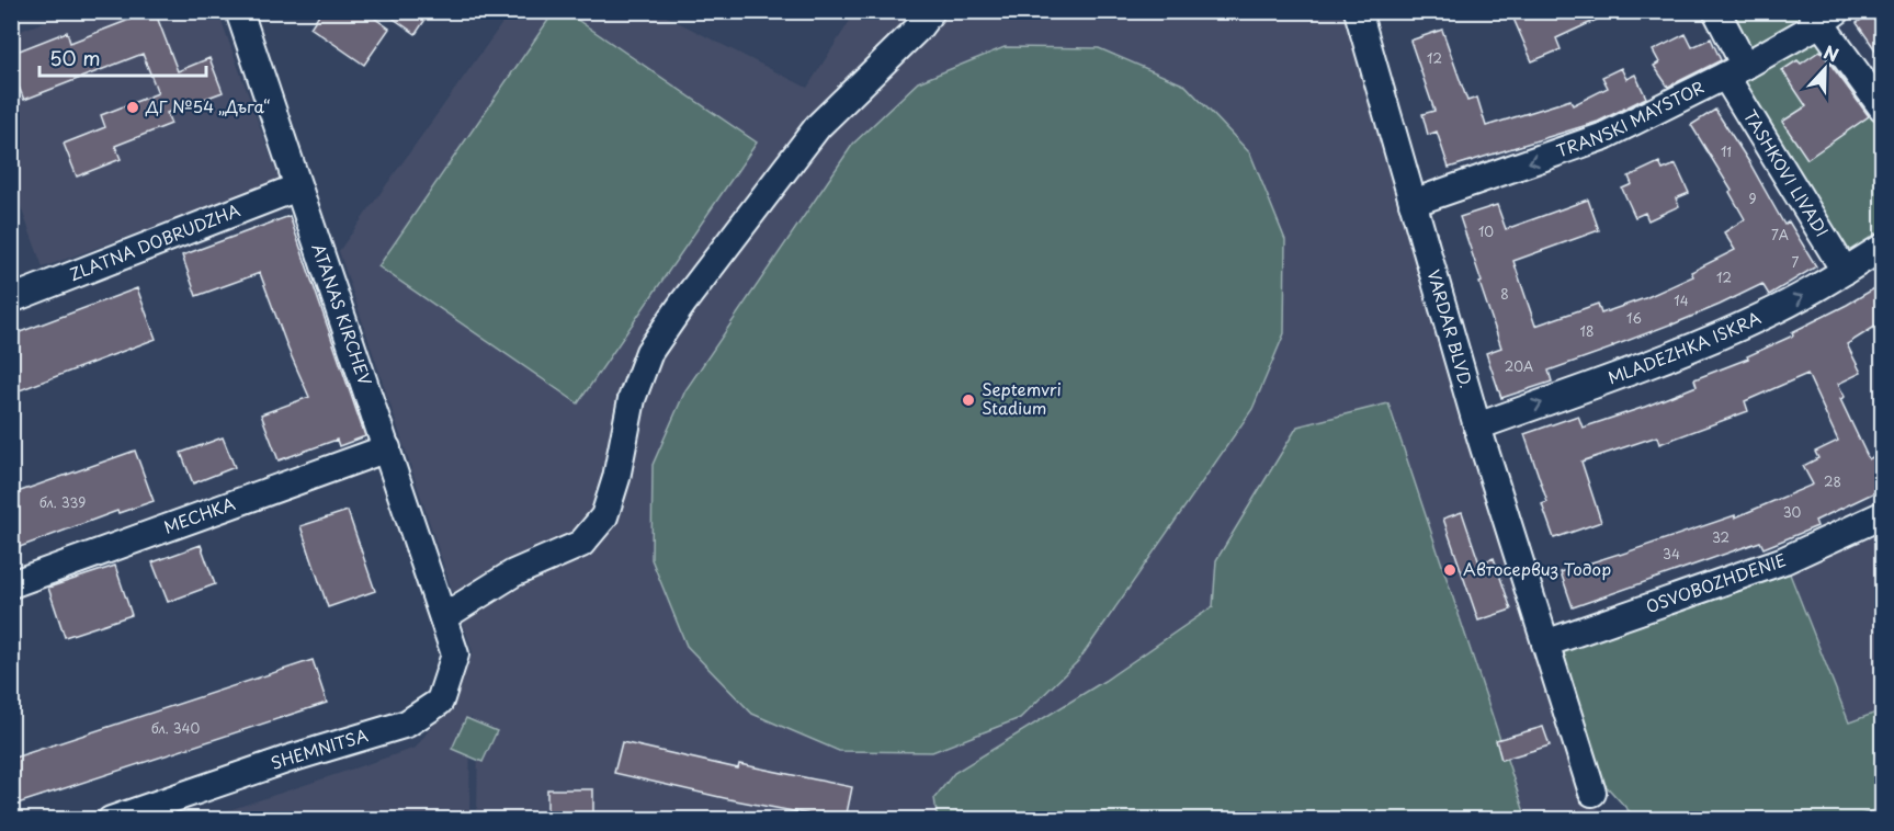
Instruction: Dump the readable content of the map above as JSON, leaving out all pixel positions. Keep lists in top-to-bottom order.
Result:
{
  "streets": {
    "street": [
      "TRANSKI MAYSTOR",
      "TASHKOVI LIVADI",
      "ZLATNA DOBRUDZHA",
      "ATANAS KIRCHEV",
      "VARDAR BLVD.",
      "MLADEZHKA ISKRA",
      "MECHKA",
      "OSVOBOZHDENIE",
      "SHEMNITSA"
    ]
  },
  "crossings": [
    ["TRANSKI MAYSTOR", "TASHKOVI LIVADI"],
    ["TRANSKI MAYSTOR", "VARDAR BLVD."],
    ["TASHKOVI LIVADI", "MLADEZHKA ISKRA"],
    ["ZLATNA DOBRUDZHA", "ATANAS KIRCHEV"],
    ["ATANAS KIRCHEV", "MECHKA"],
    ["ATANAS KIRCHEV", "SHEMNITSA"],
    ["VARDAR BLVD.", "MLADEZHKA ISKRA"],
    ["VARDAR BLVD.", "OSVOBOZHDENIE"]
  ],
  "one_way": ["TRANSKI MAYSTOR", "MLADEZHKA ISKRA"],
  "places": ["ДГ №54 „Дъга“", "Septemvri Stadium", "Автосервиз Тодор"],
  "house_numbers": [
    "12",
    "11",
    "9",
    "10",
    "7А",
    "7",
    "12",
    "8",
    "14",
    "16",
    "18",
    "20А",
    "28",
    "бл. 339",
    "30",
    "32",
    "34",
    "бл. 340"
  ],
  "scale_bar": "50 m",
  "north": "top"
}
